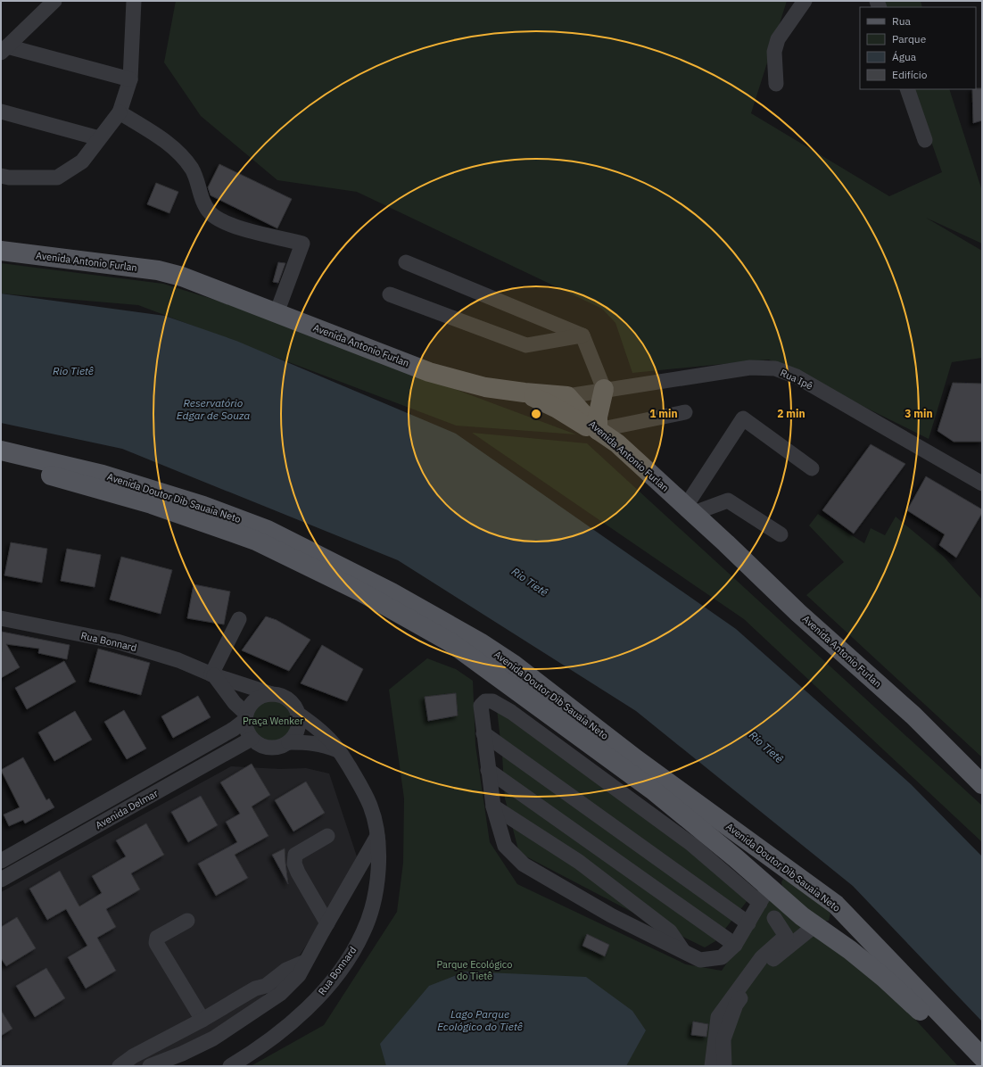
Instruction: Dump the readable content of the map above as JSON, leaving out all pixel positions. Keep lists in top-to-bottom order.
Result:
{
  "streets": {
    "main road": ["Avenida Antonio Furlan", "Avenida Doutor Dib Sauaia Neto"],
    "street": ["Rua Ipê", "Rua Bonnard", "Avenida Delmar"]
  },
  "crossings": [
    ["Avenida Antonio Furlan", "Rua Ipê"],
    ["Rua Bonnard", "Avenida Delmar"]
  ],
  "water": ["Rio Tietê", "Reservatório Edgar de Souza", "Lago Parque Ecológico do Tietê"],
  "parks": ["Praça Wenker", "Parque Ecológico do Tietê"],
  "legend": [
    "Rua",
    "Parque",
    "Água",
    "Edifício"
  ],
  "rings": ["1 min", "2 min", "3 min"]
}
